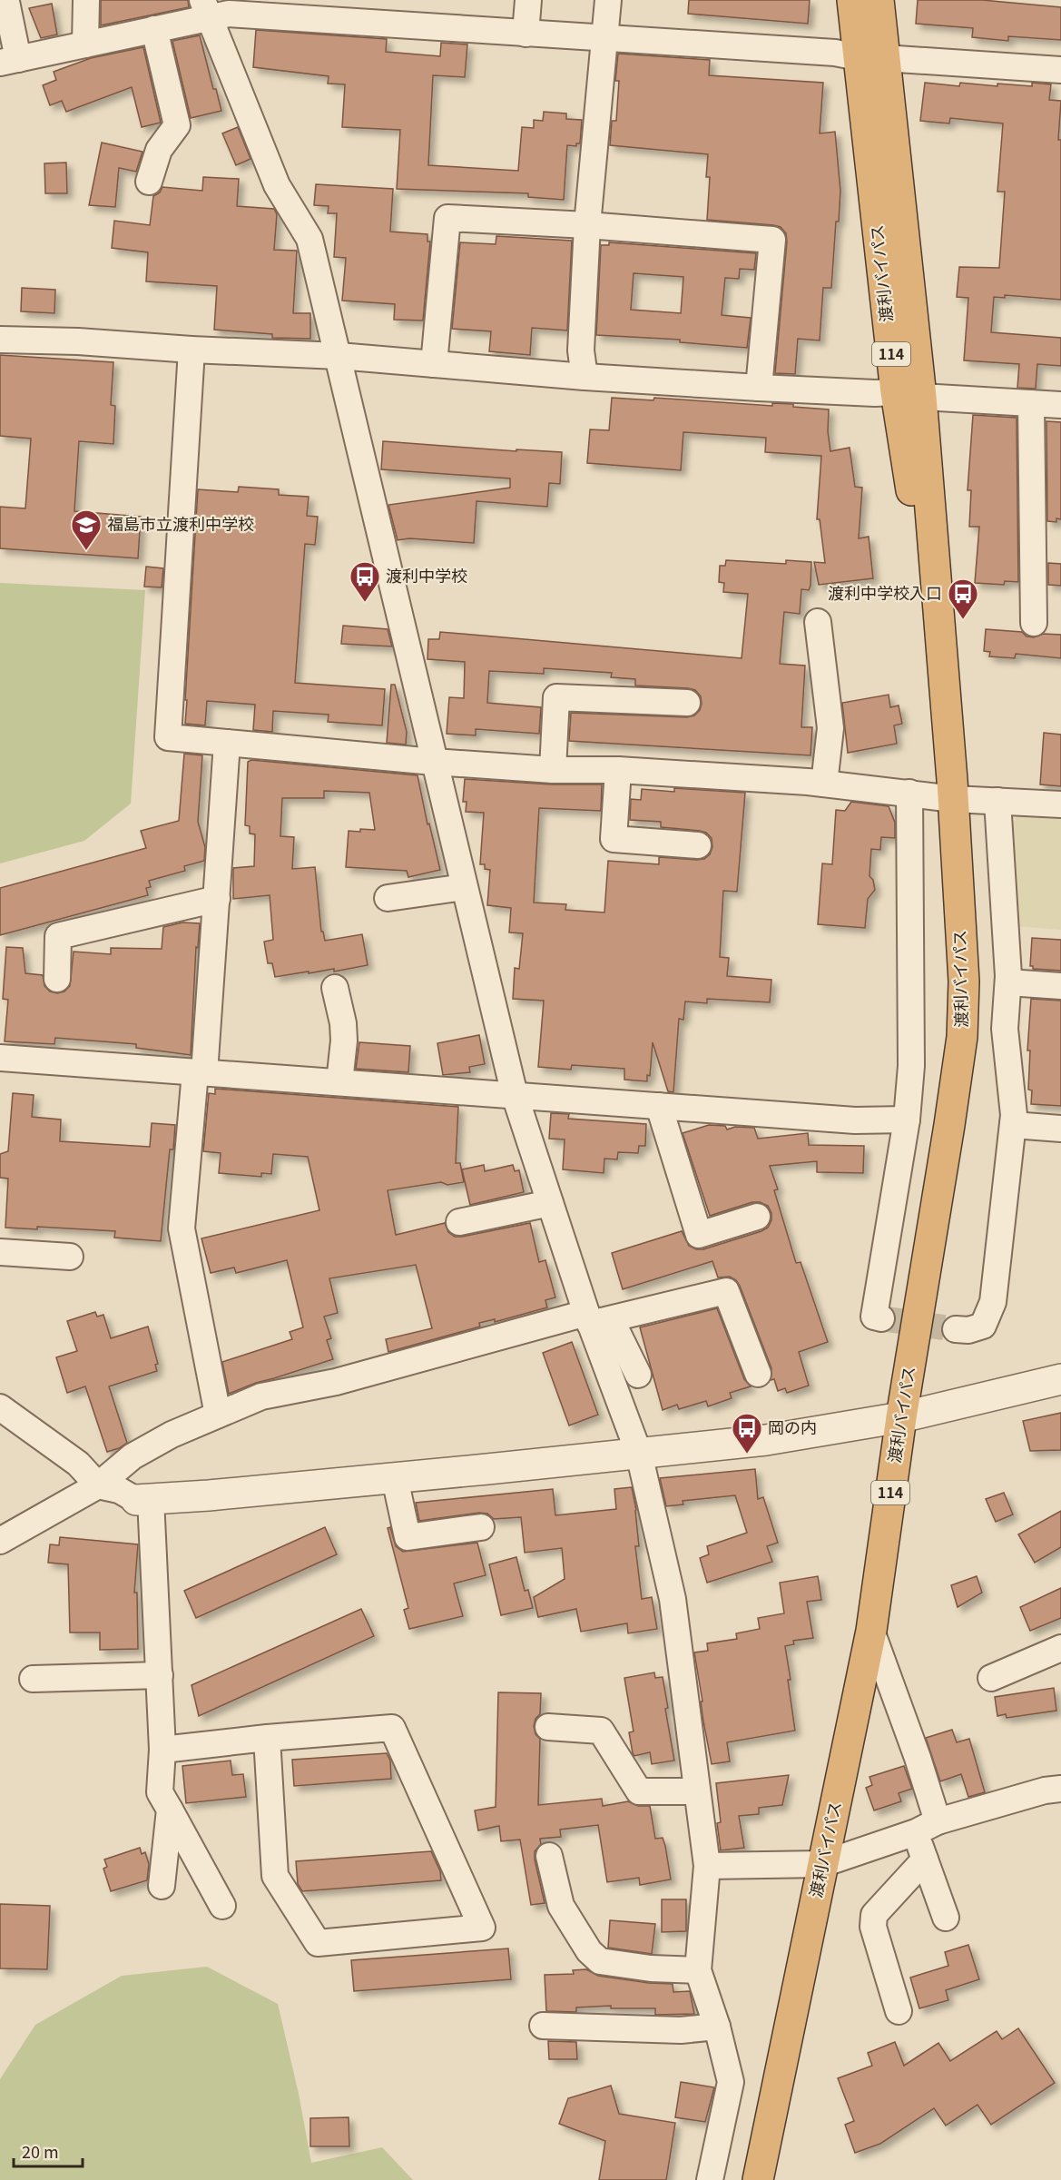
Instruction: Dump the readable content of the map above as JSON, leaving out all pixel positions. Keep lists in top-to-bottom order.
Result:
{
  "streets": {
    "highway": ["渡利バイパス", "114"]
  },
  "places": {
    "school or university": ["福島市立渡利中学校"],
    "bus stop": ["渡利中学校", "渡利中学校入口", "岡の内"]
  },
  "scale_bar": "20 m"
}
